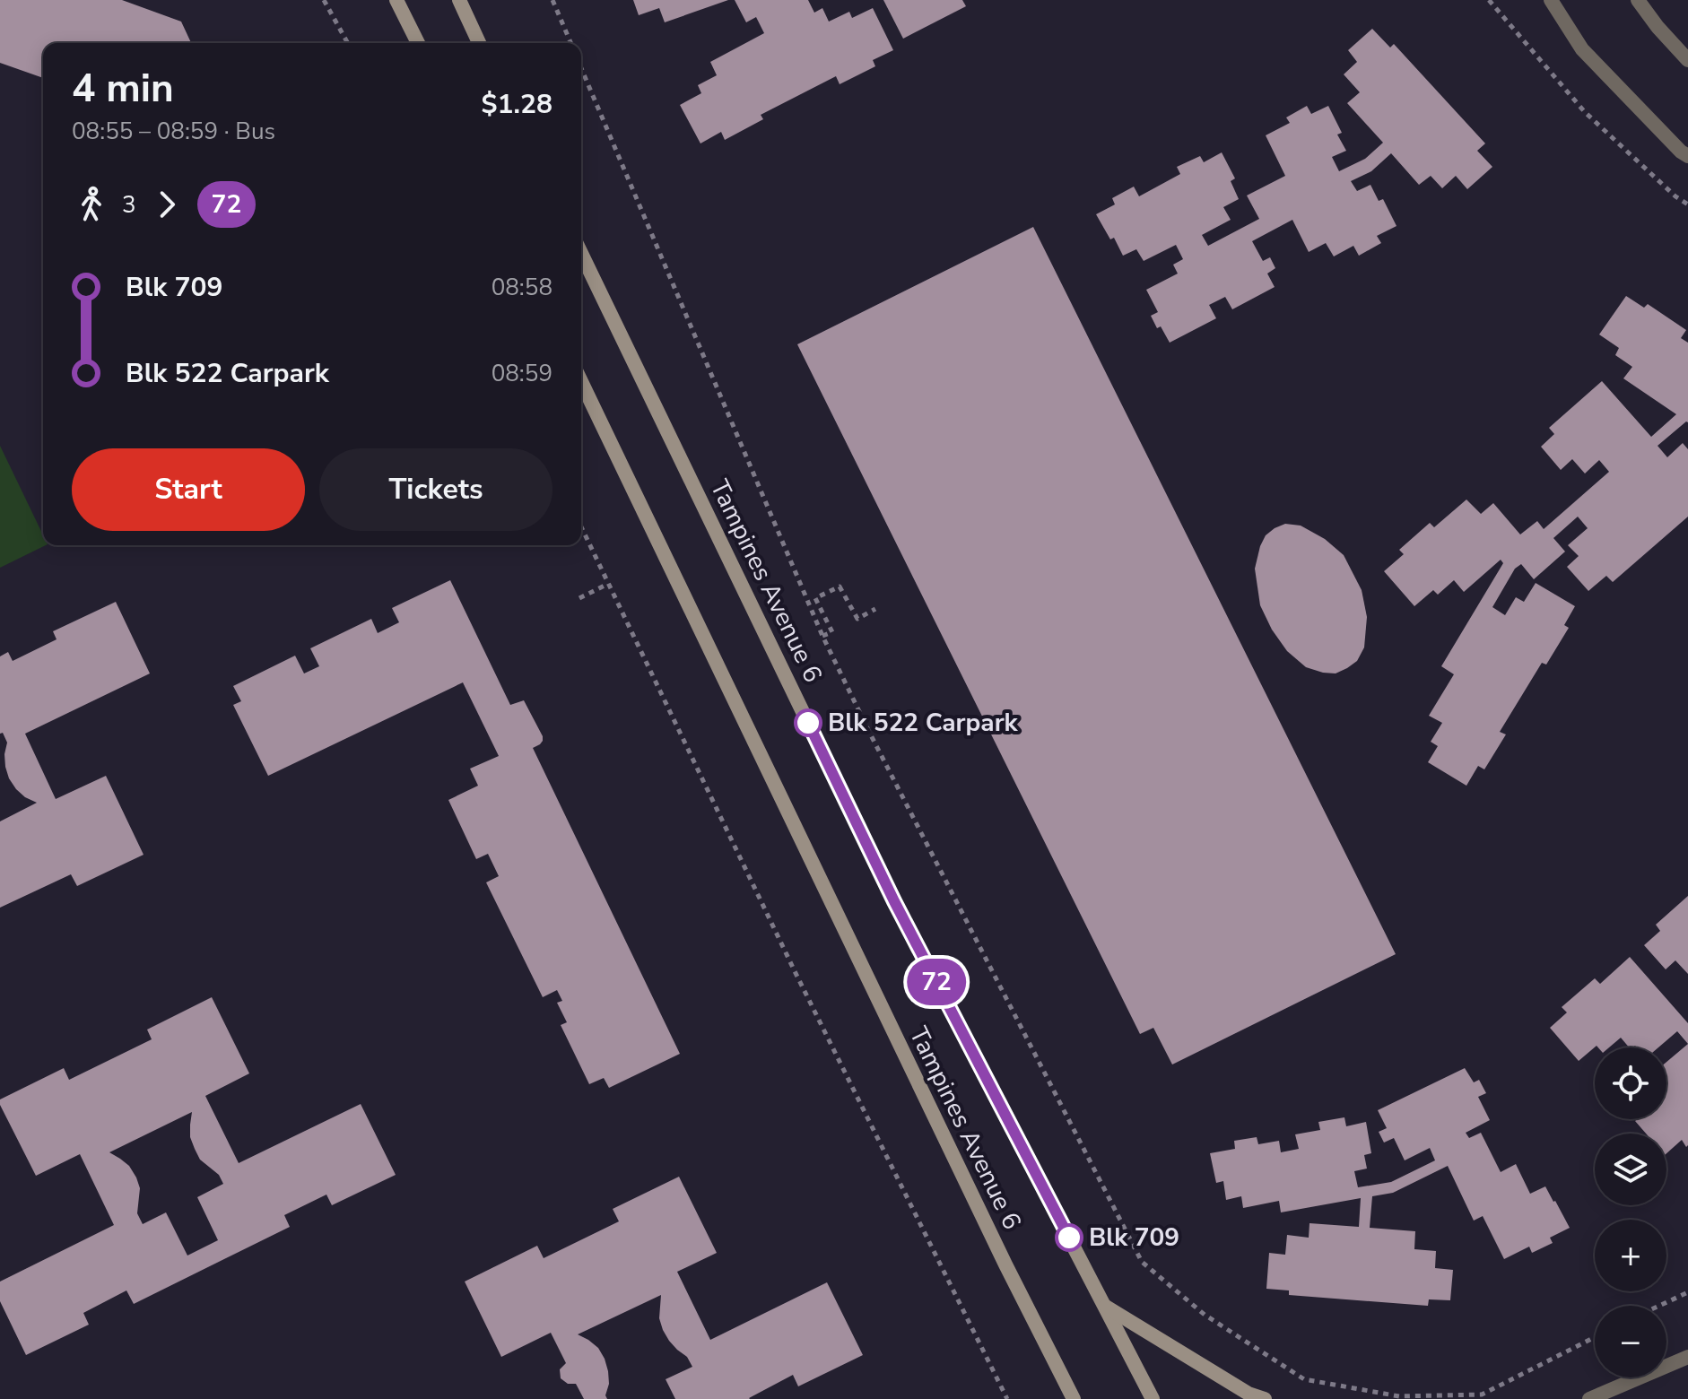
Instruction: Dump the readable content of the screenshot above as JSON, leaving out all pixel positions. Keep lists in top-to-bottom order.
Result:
{
  "streets": {
    "street": ["Tampines Avenue 6"]
  },
  "places": ["Blk 522 Carpark", "Blk 709"],
  "lines": ["bus line 72"],
  "page": {
    "on_map": "72",
    "heading": ["4 min", "08:55 – 08:59 · Bus", "$1.28"],
    "legs": ["3", "72"],
    "list": [
      {
        "name": "Blk 709",
        "value": "08:58"
      },
      {
        "name": "Blk 522 Carpark",
        "value": "08:59"
      }
    ],
    "buttons": ["Start", "Tickets"],
    "map_buttons": ["+", "−"]
  }
}
